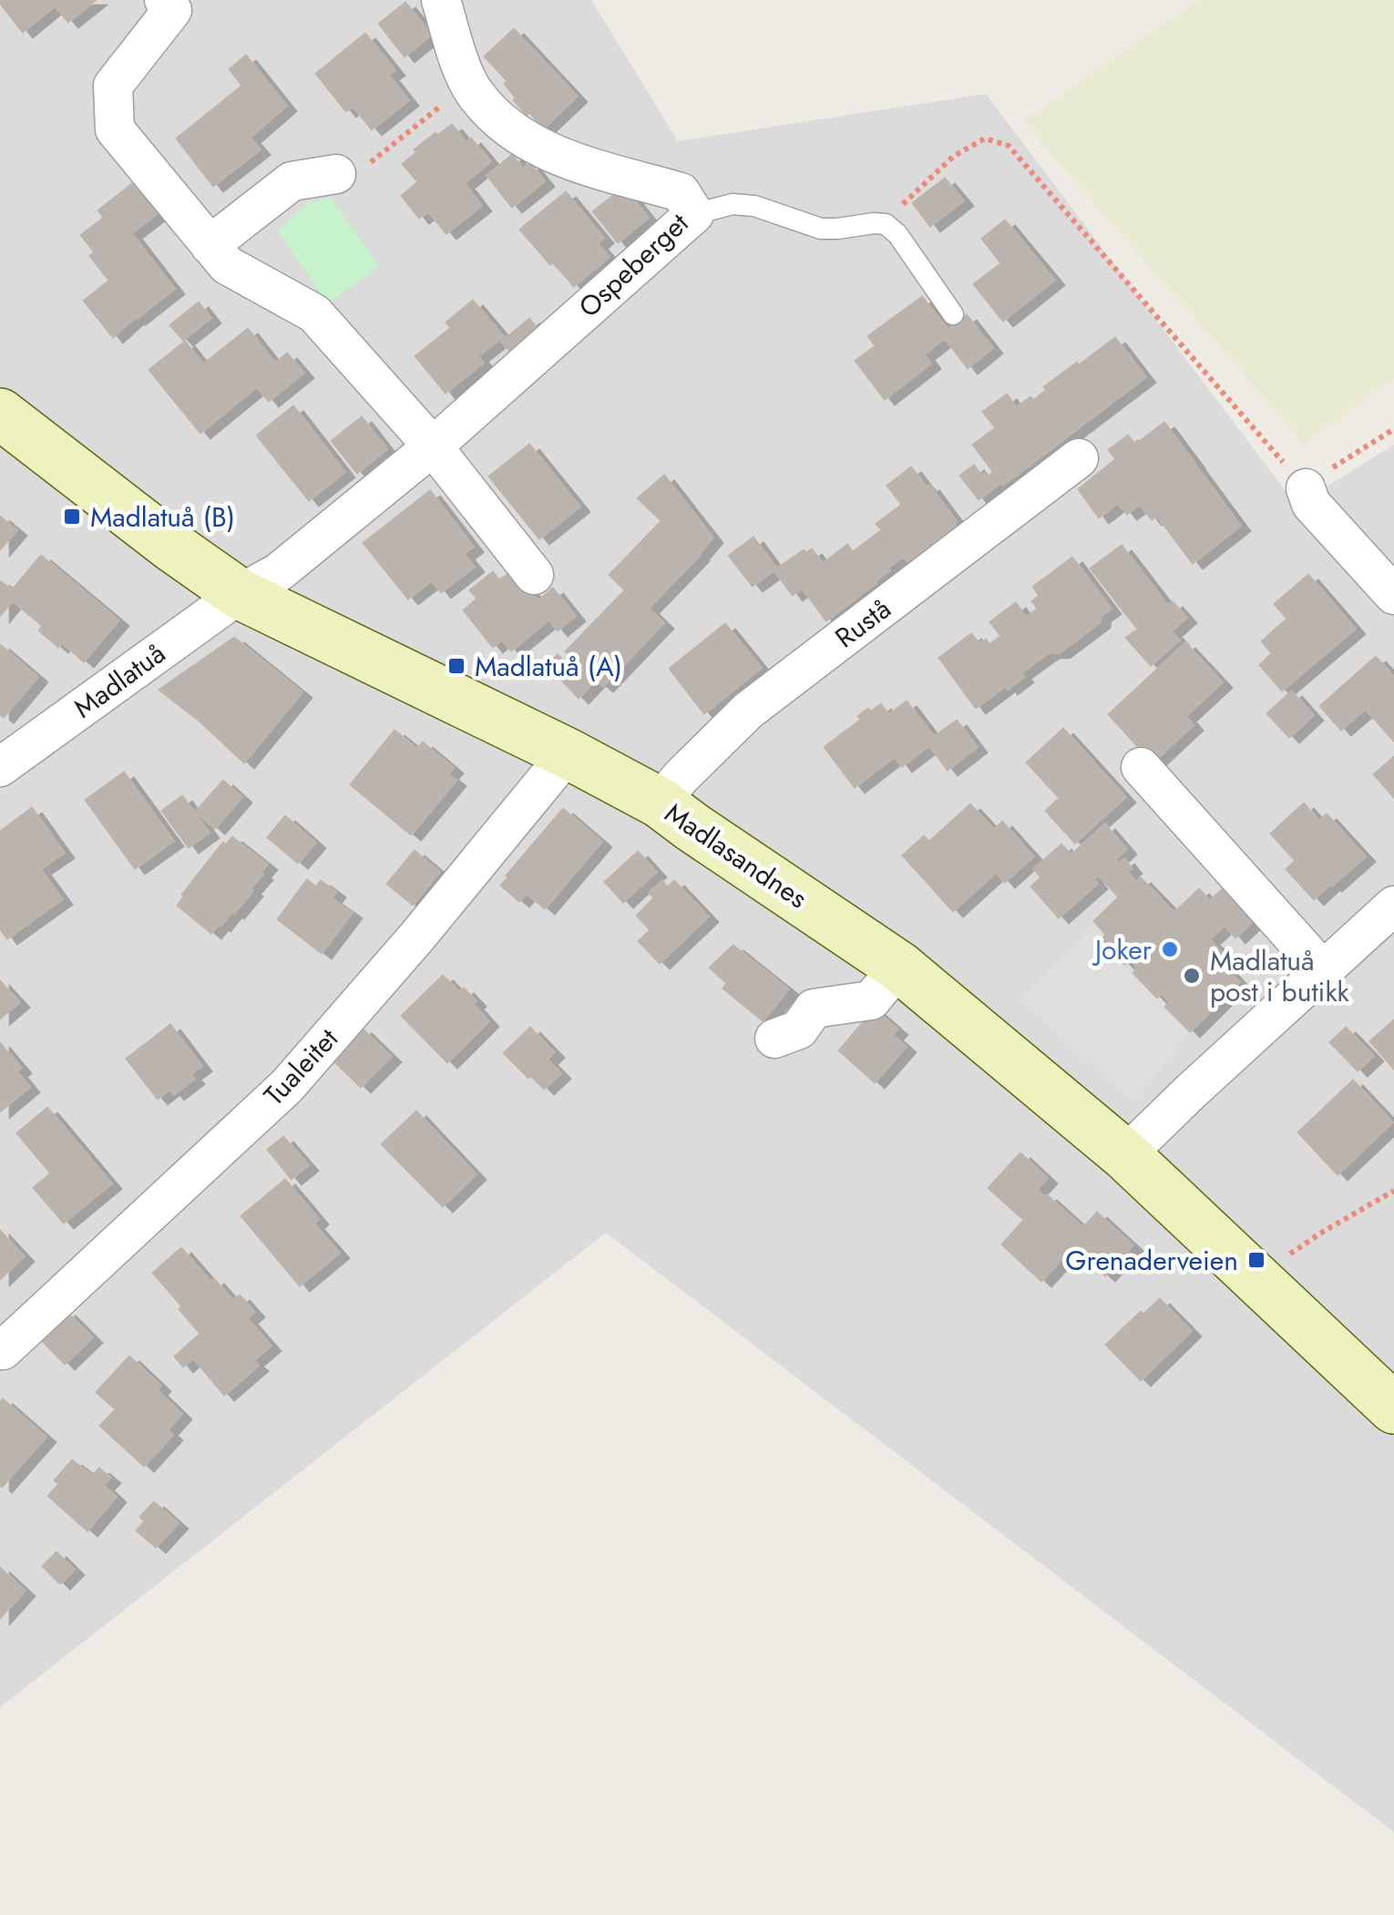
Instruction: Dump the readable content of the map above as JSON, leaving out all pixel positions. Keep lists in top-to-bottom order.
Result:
{
  "streets": {
    "street": [
      "Ospeberget",
      "Rustå",
      "Madlatuå",
      "Madlasandnes",
      "Tualeitet"
    ]
  },
  "crossings": [
    ["Ospeberget", "Madlatuå"],
    ["Ospeberget", "Madlasandnes"],
    ["Rustå", "Madlasandnes"],
    ["Madlatuå", "Madlasandnes"],
    ["Madlasandnes", "Tualeitet"]
  ],
  "places": {
    "transit": ["Madlatuå (B)", "Madlatuå (A)", "Grenaderveien"],
    "other": ["Joker", "Madlatuå post i butikk"]
  }
}
